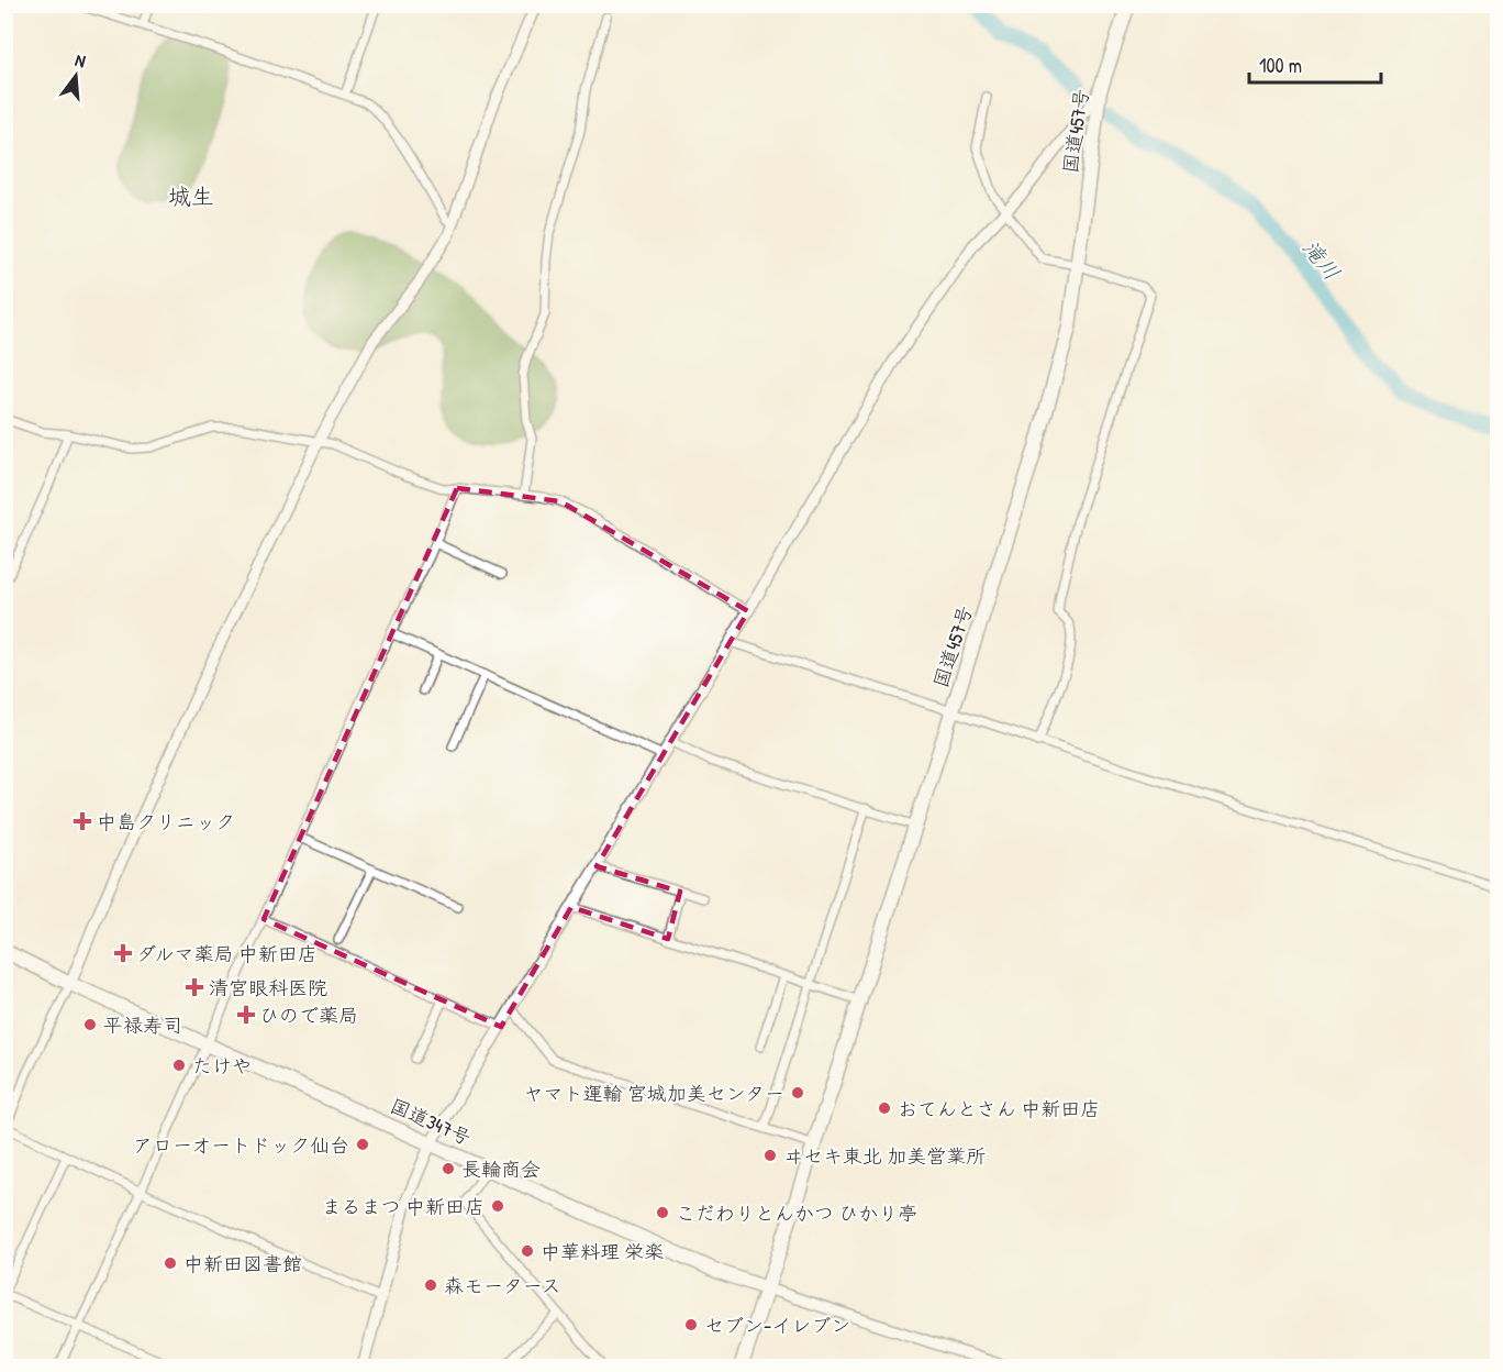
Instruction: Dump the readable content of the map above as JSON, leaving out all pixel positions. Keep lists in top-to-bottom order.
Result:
{
  "streets": {
    "highway": ["国道457号", "国道347号"]
  },
  "crossings": [
    ["国道457号", "国道347号"]
  ],
  "districts": ["城生"],
  "water": ["滝川"],
  "places": {
    "health": [
      "中島クリニック",
      "ダルマ薬局 中新田店",
      "清宮眼科医院",
      "ひので薬局"
    ],
    "other": [
      "平禄寿司",
      "たけや",
      "ヤマト運輸 宮城加美センター",
      "おてんとさん 中新田店",
      "アローオートドック仙台",
      "ヰセキ東北 加美営業所",
      "長輪商会",
      "まるまつ 中新田店",
      "こだわりとんかつ ひかり亭",
      "中華料理 栄楽",
      "中新田図書館",
      "森モータース",
      "セブン-イレブン"
    ]
  },
  "scale_bar": "100 m",
  "north": "top"
}
